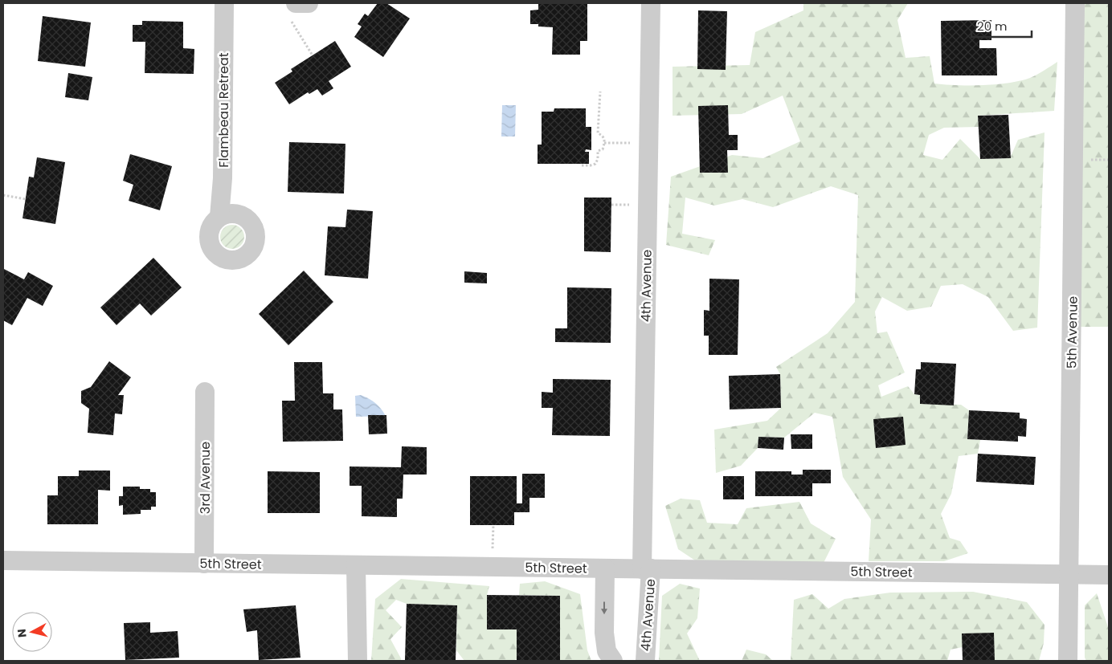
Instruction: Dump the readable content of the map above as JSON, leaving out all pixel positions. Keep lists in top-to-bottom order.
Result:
{
  "streets": {
    "street": [
      "Flambeau Retreat",
      "4th Avenue",
      "5th Avenue",
      "3rd Avenue",
      "5th Street"
    ]
  },
  "crossings": [
    ["4th Avenue", "5th Street"],
    ["5th Avenue", "5th Street"],
    ["3rd Avenue", "5th Street"]
  ],
  "scale_bar": "20 m",
  "north": "left"
}
